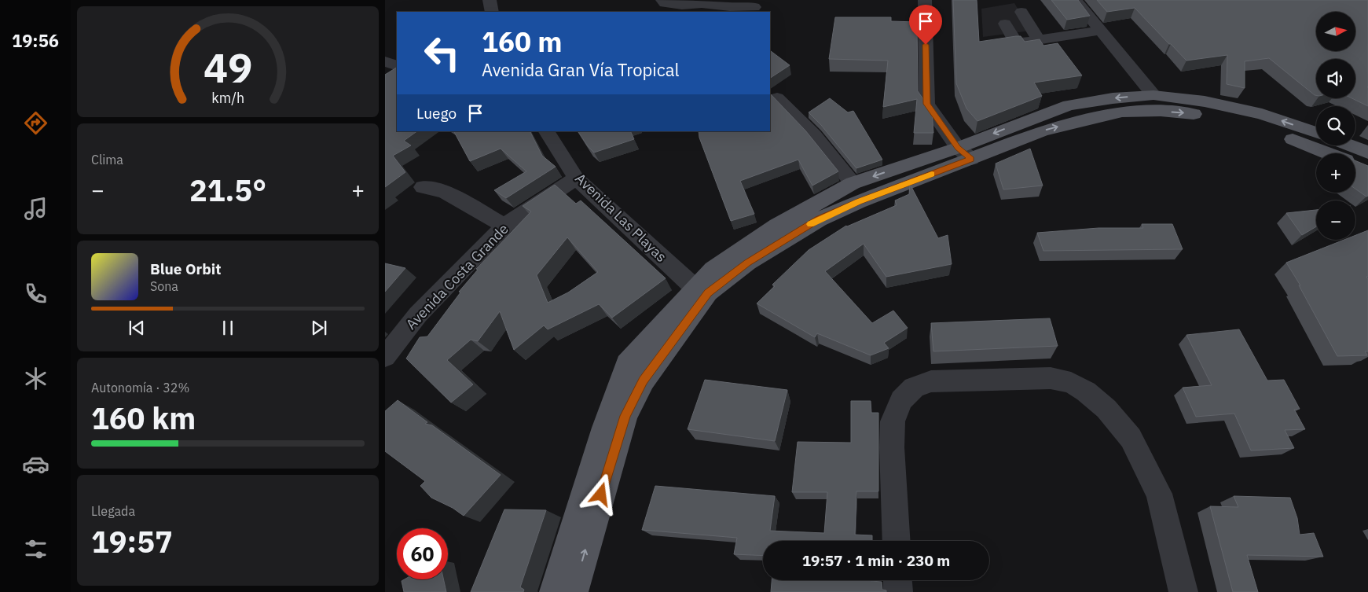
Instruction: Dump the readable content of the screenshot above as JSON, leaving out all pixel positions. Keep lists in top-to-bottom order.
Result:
{
  "streets": {
    "street": ["Avenida Las Playas", "Avenida Costa Grande"]
  },
  "crossings": [
    ["Avenida Las Playas", "Avenida Costa Grande"]
  ],
  "north": "right",
  "page": {
    "tabs": "19:56",
    "map_buttons": ["+", "−"],
    "turn": ["160 m", "Avenida Gran Vía Tropical"],
    "then": "Luego",
    "tile": [
      "Clima",
      ["Autonomía · 32%", "160 km"],
      ["Llegada", "19:57"]
    ],
    "heat": ["−", "21.5°", "+"],
    "song": ["Blue Orbit", "Sona"],
    "limit": "60",
    "trip": "19:57 · 1 min · 230 m",
    "gauge": ["49", "km/h"]
  }
}
